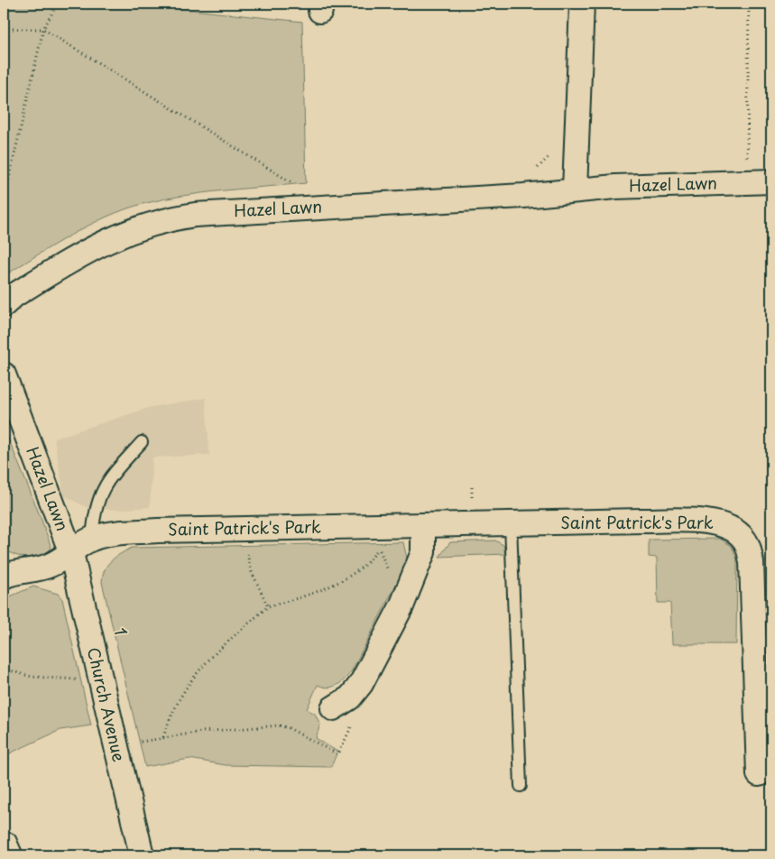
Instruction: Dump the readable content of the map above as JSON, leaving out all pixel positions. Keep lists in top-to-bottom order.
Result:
{
  "streets": {
    "street": ["Hazel Lawn", "Saint Patrick's Park", "Church Avenue"]
  },
  "crossings": [
    ["Hazel Lawn", "Saint Patrick's Park"],
    ["Hazel Lawn", "Church Avenue"],
    ["Saint Patrick's Park", "Church Avenue"]
  ]
}
